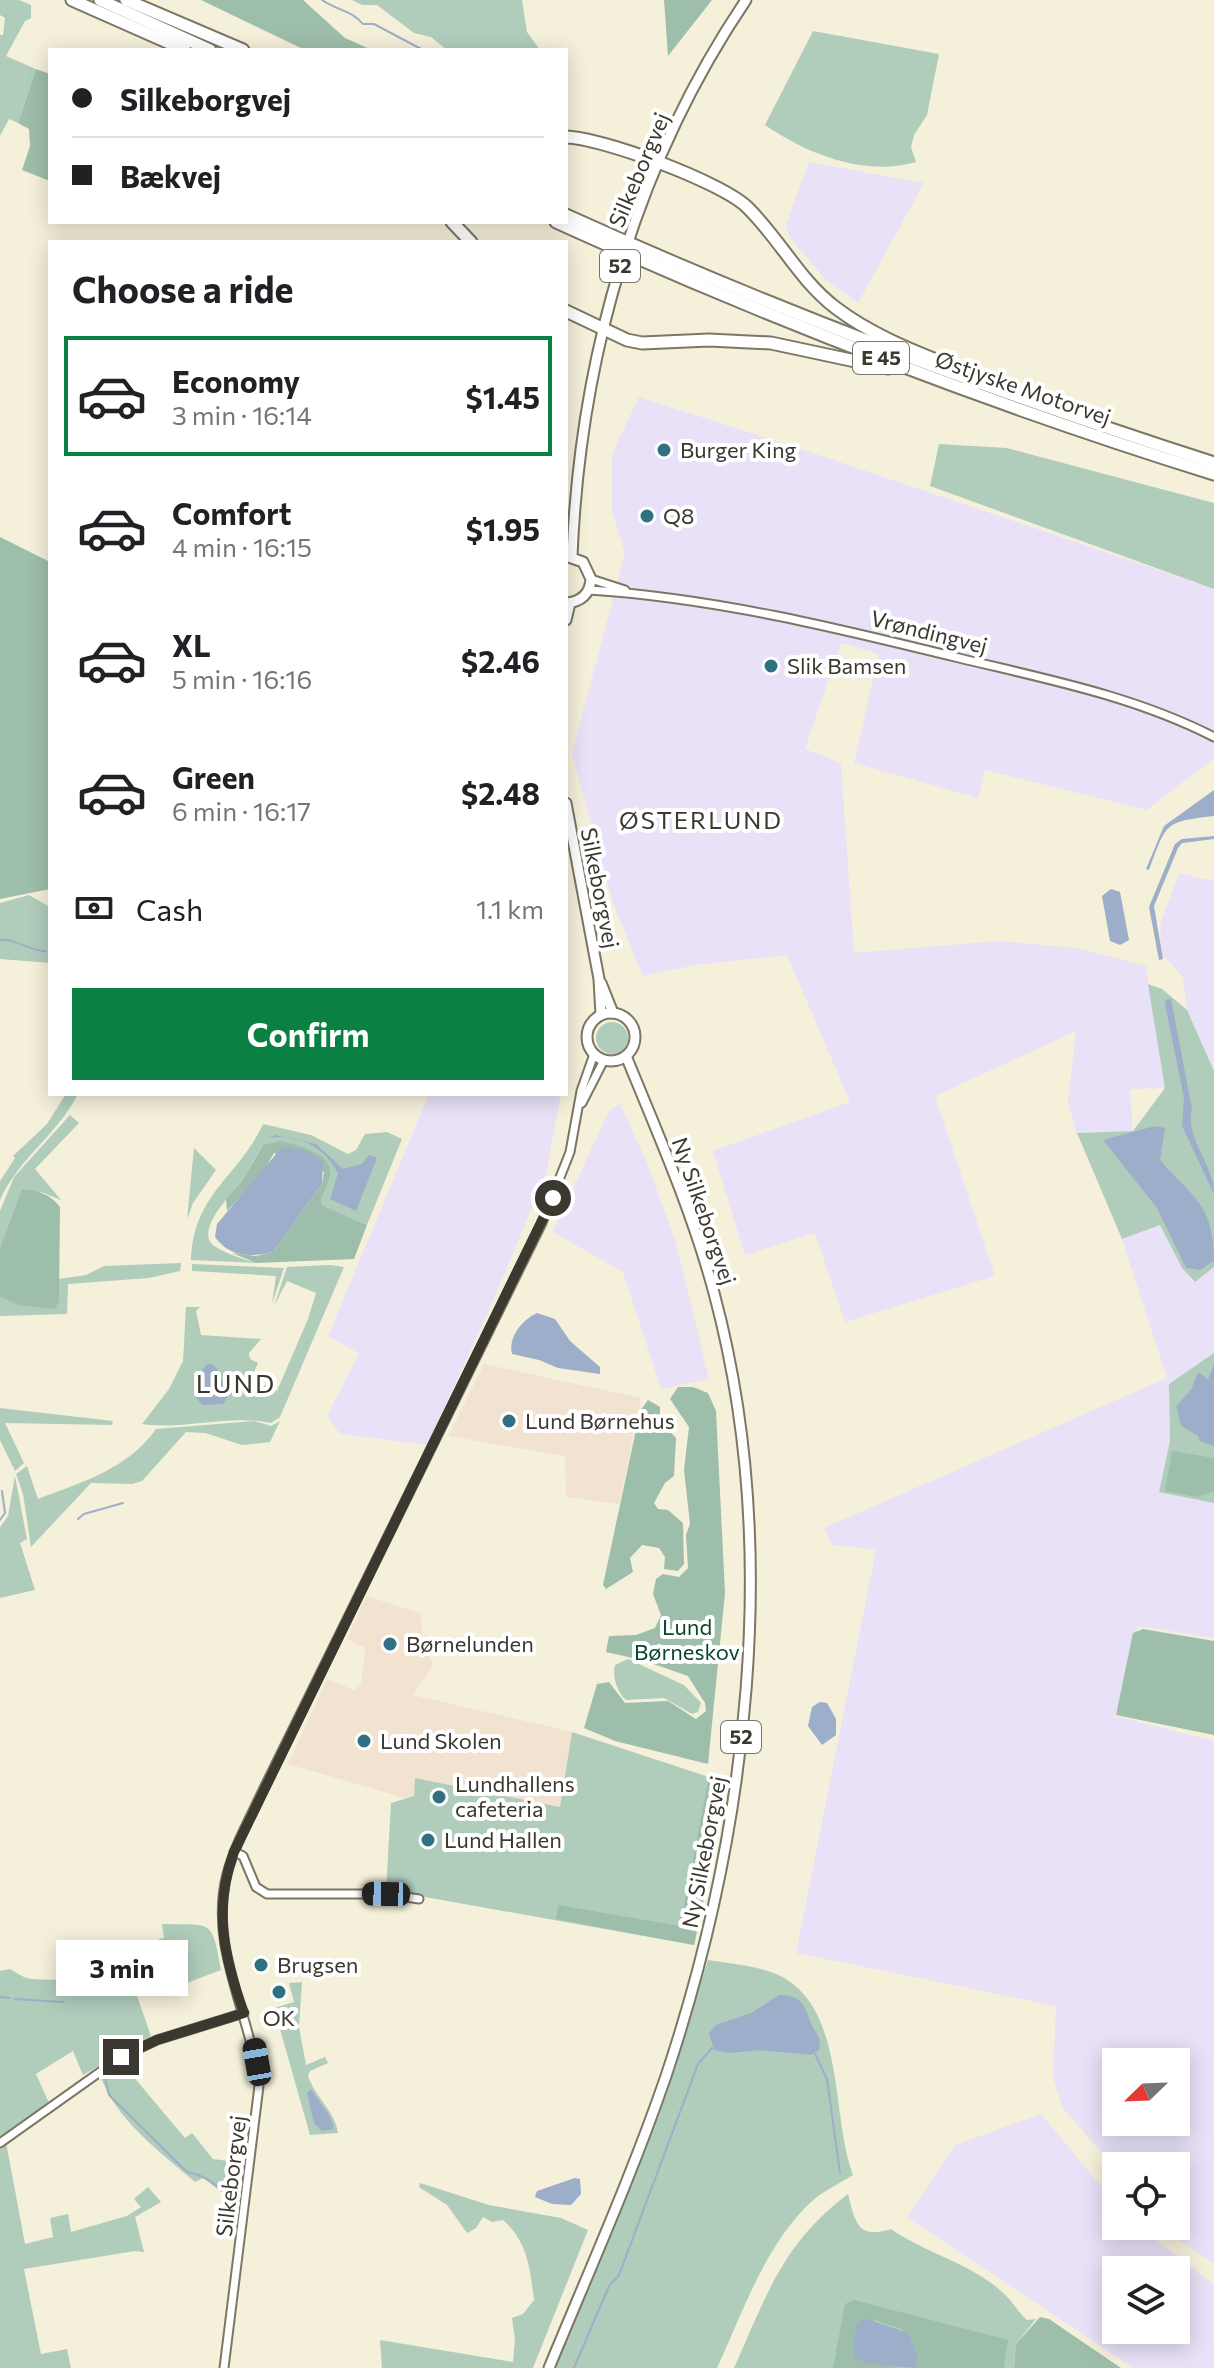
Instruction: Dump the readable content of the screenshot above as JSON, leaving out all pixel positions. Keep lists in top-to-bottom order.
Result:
{
  "streets": {
    "highway": ["E 45", "Østjyske Motorvej"],
    "main road": ["Silkeborgvej", "52", "Ny Silkeborgvej"],
    "street": ["Vrøndingvej"]
  },
  "crossings": [
    ["Silkeborgvej", "52"],
    ["Silkeborgvej", "Ny Silkeborgvej"],
    ["52", "Vrøndingvej"],
    ["52", "Ny Silkeborgvej"]
  ],
  "districts": ["ØSTERLUND", "LUND"],
  "parks": ["Lund Børneskov"],
  "places": [
    "Burger King",
    "Q8",
    "Slik Bamsen",
    "Lund Børnehus",
    "Børnelunden",
    "Lund Skolen",
    "Lundhallens cafeteria",
    "Lund Hallen",
    "Brugsen",
    "OK"
  ],
  "north": "bottom left",
  "page": {
    "banner": ["Silkeborgvej", "Bækvej"],
    "heading": "Choose a ride",
    "list": [
      {
        "name": "Economy",
        "note": "3 min · 16:14",
        "value": "$1.45"
      },
      {
        "name": "Comfort",
        "note": "4 min · 16:15",
        "value": "$1.95"
      },
      {
        "name": "XL",
        "note": "5 min · 16:16",
        "value": "$2.46"
      },
      {
        "name": "Green",
        "note": "6 min · 16:17",
        "value": "$2.48"
      }
    ],
    "pay": ["Cash", "1.1 km"],
    "buttons": "Confirm",
    "bubble": "3 min"
  }
}
